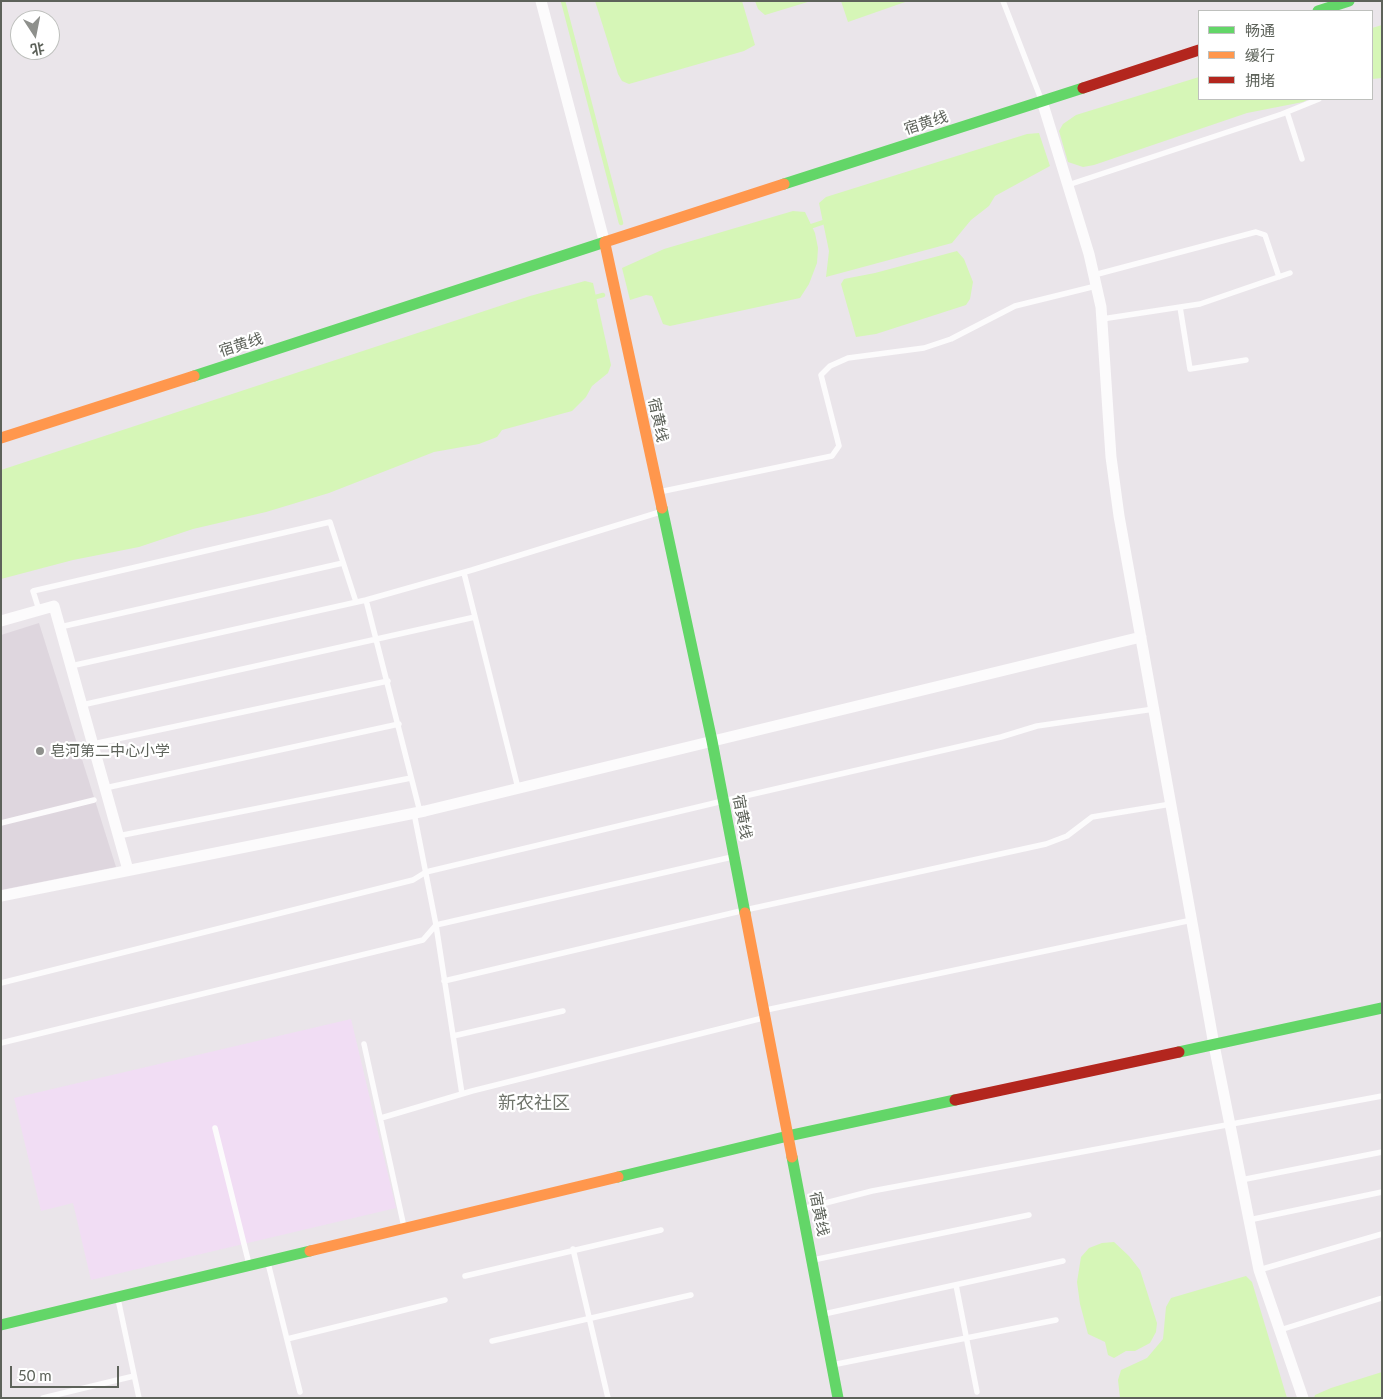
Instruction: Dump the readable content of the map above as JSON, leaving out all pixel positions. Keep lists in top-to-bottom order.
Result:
{
  "streets": {
    "main road": ["宿黄线"]
  },
  "districts": ["新农社区"],
  "places": ["皂河第二中心小学"],
  "legend": ["畅通", "缓行", "拥堵"],
  "scale_bar": "50 m",
  "north": "bottom"
}
